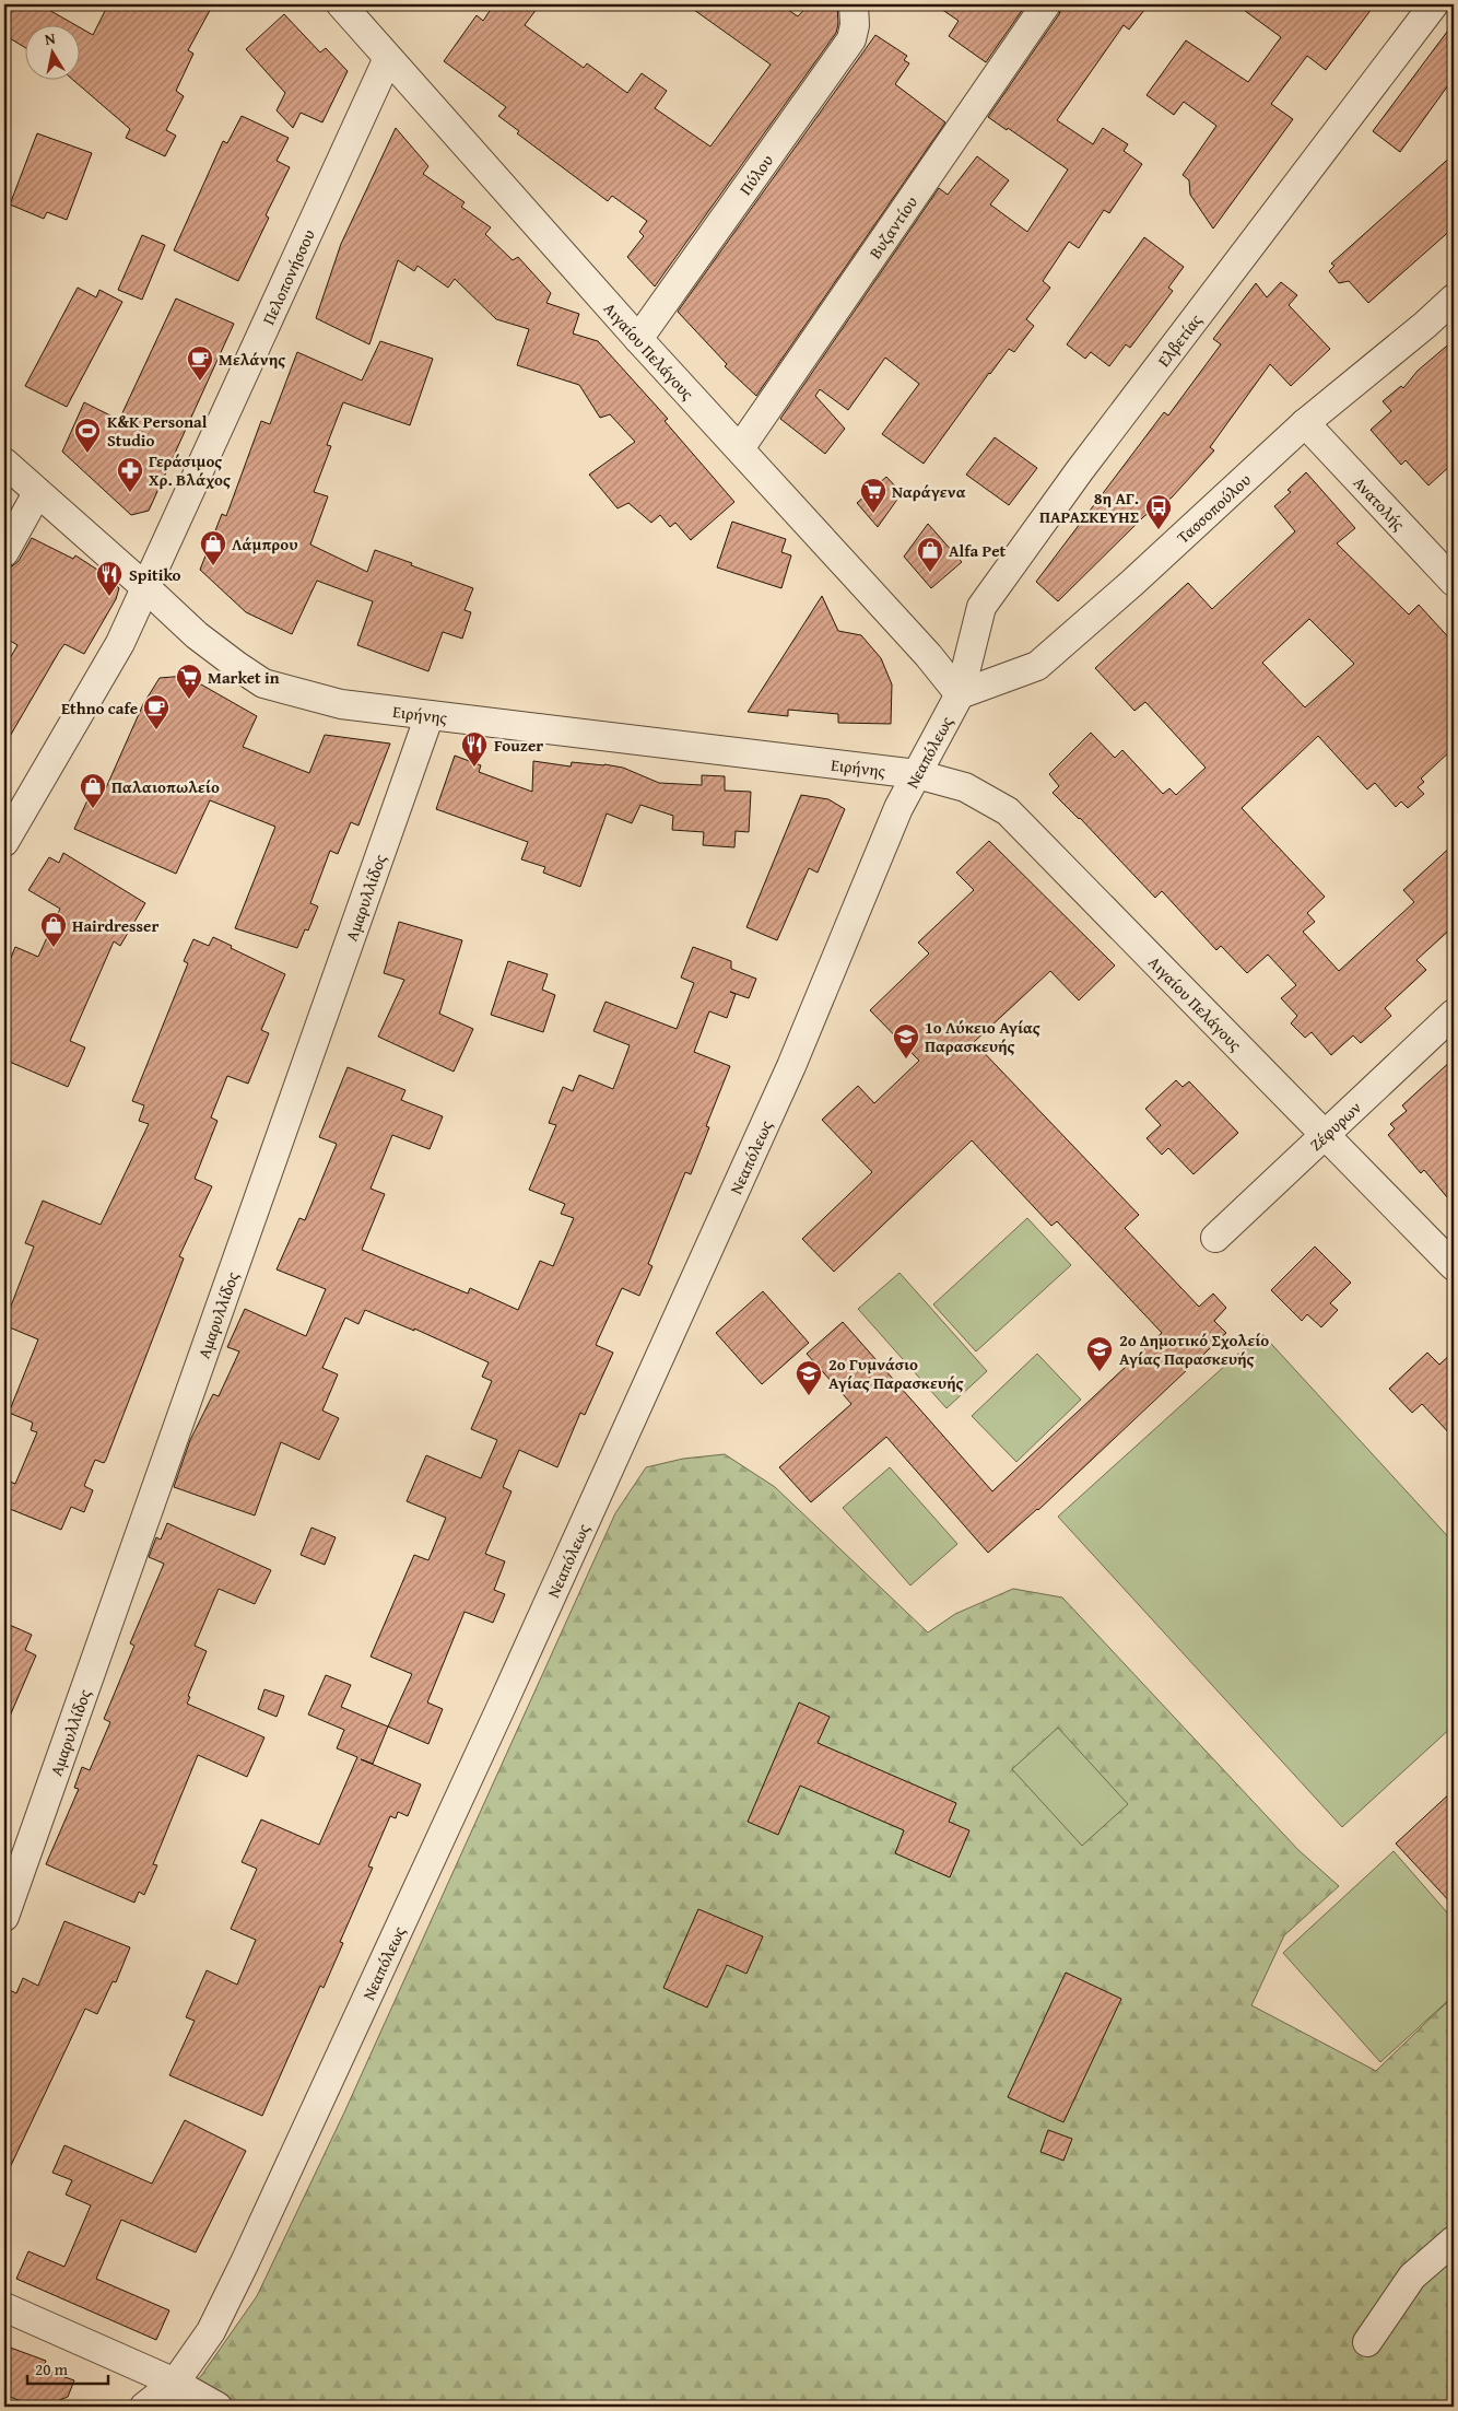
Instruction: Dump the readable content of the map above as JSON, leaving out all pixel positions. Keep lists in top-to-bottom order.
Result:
{
  "streets": {
    "street": [
      "Πύλου",
      "Βυζαντίου",
      "Πελοπονήσσου",
      "Ελβετίας",
      "Αιγαίου Πελάγους",
      "Ανατολής",
      "Τασσοπούλου",
      "Ειρήνης",
      "Νεαπόλεως",
      "Αμαρυλλίδος",
      "Ζέφυρων"
    ]
  },
  "crossings": [
    ["Πύλου", "Αιγαίου Πελάγους"],
    ["Βυζαντίου", "Αιγαίου Πελάγους"],
    ["Πελοπονήσσου", "Αιγαίου Πελάγους"],
    ["Πελοπονήσσου", "Ειρήνης"],
    ["Ελβετίας", "Αιγαίου Πελάγους"],
    ["Ελβετίας", "Τασσοπούλου"],
    ["Ελβετίας", "Νεαπόλεως"],
    ["Αιγαίου Πελάγους", "Τασσοπούλου"],
    ["Αιγαίου Πελάγους", "Ειρήνης"],
    ["Αιγαίου Πελάγους", "Νεαπόλεως"],
    ["Αιγαίου Πελάγους", "Ζέφυρων"],
    ["Ανατολής", "Τασσοπούλου"],
    ["Τασσοπούλου", "Νεαπόλεως"],
    ["Ειρήνης", "Νεαπόλεως"],
    ["Ειρήνης", "Αμαρυλλίδος"]
  ],
  "places": {
    "cafe": ["Μελάνης", "Ethno cafe"],
    "sports": ["K&K Personal Studio"],
    "pharmacy": ["Γεράσιμος Χρ. Βλάχος"],
    "supermarket": ["Ναράγενα", "Market in"],
    "bus stop": ["8η ΑΓ. ΠΑΡΑΣΚΕΥΗΣ"],
    "shop": [
      "Λάμπρου",
      "Alfa Pet",
      "Παλαιοπωλείο",
      "Hairdresser"
    ],
    "restaurant": ["Spitiko", "Fouzer"],
    "school or university": ["1ο Λύκειο Αγίας Παρασκευής", "2ο Δημοτικό Σχολείο Αγίας Παρασκευής", "2ο Γυμνάσιο Αγίας Παρασκευής"]
  },
  "scale_bar": "20 m",
  "north": "top"
}
